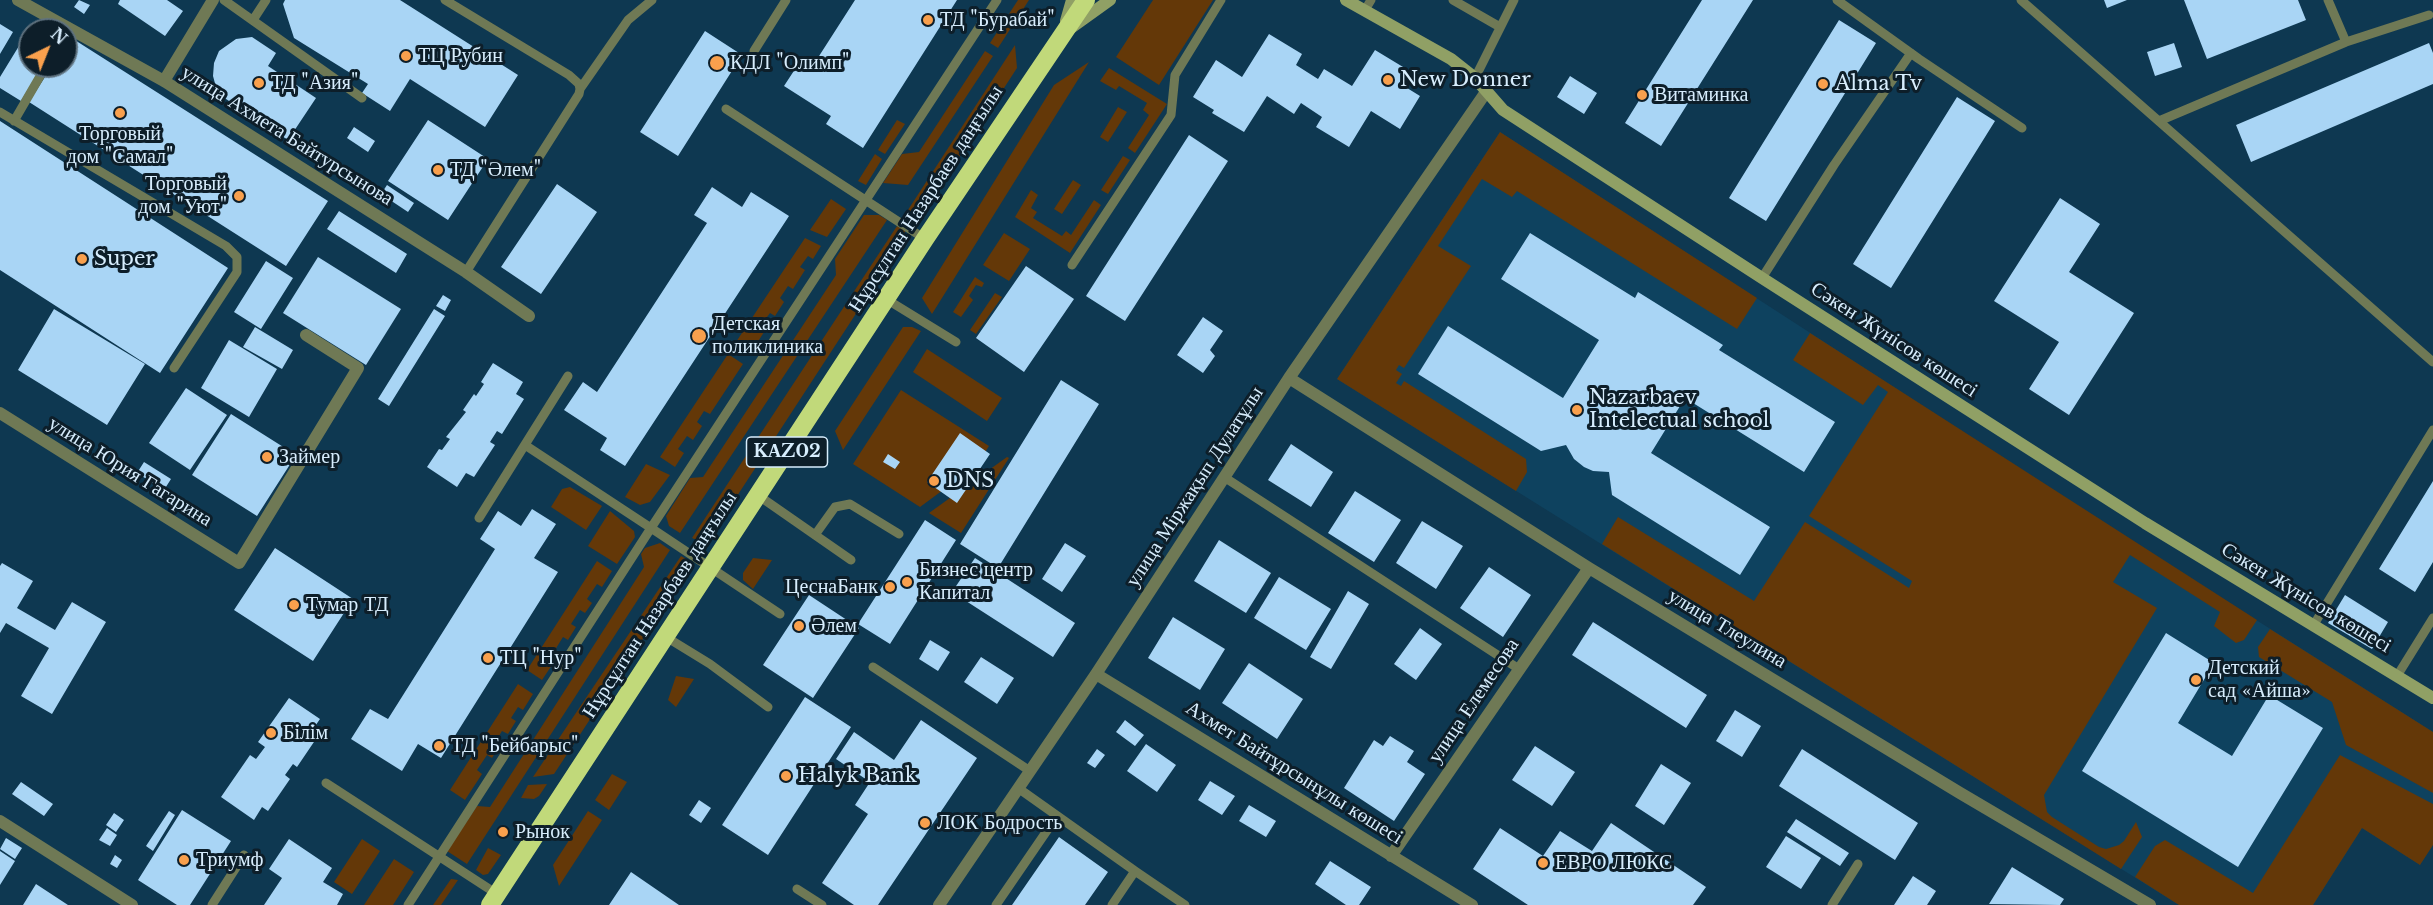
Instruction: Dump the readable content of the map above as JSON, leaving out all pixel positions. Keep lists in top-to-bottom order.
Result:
{
  "streets": {
    "highway": ["Нұрсұлтан Назарбаев даңғылы", "KАZ02"],
    "street": [
      "улица Ахмета Байтурсынова",
      "Сәкен Жүнісов көшесі",
      "улица Юрия Гагарина",
      "улица Міржақып Дулатұлы",
      "улица Тлеулина",
      "улица Елемесова",
      "Ахмет Байтұрсынұлы көшесі"
    ]
  },
  "crossings": [
    ["Сәкен Жүнісов көшесі", "улица Міржақып Дулатұлы"],
    ["улица Міржақып Дулатұлы", "улица Тлеулина"],
    ["улица Міржақып Дулатұлы", "Ахмет Байтұрсынұлы көшесі"],
    ["улица Тлеулина", "улица Елемесова"],
    ["улица Елемесова", "Ахмет Байтұрсынұлы көшесі"]
  ],
  "places": [
    "ТД \"Бурабай\"",
    "ТЦ Рубин",
    "КДЛ \"Олимп\"",
    "New Donner",
    "ТД \"Азия\"",
    "Alma Tv",
    "Витаминка",
    "Торговый дом \"Самал\"",
    "ТД \"Әлем\"",
    "Торговый дом \"Уют\"",
    "Super",
    "Детская поликлиника",
    "Nazarbaev Intelectual school",
    "Займер",
    "DNS",
    "Бизнес центр Капитал",
    "ЦеснаБанк",
    "Тумар ТД",
    "Әлем",
    "ТЦ \"Нур\"",
    "Детский сад «Айша»",
    "Білім",
    "ТД \"Бейбарыс\"",
    "Halyk Bank",
    "ЛОК Бодрость",
    "Рынок",
    "Триумф",
    "ЕВРО ЛЮКС"
  ],
  "north": "top right"
}
